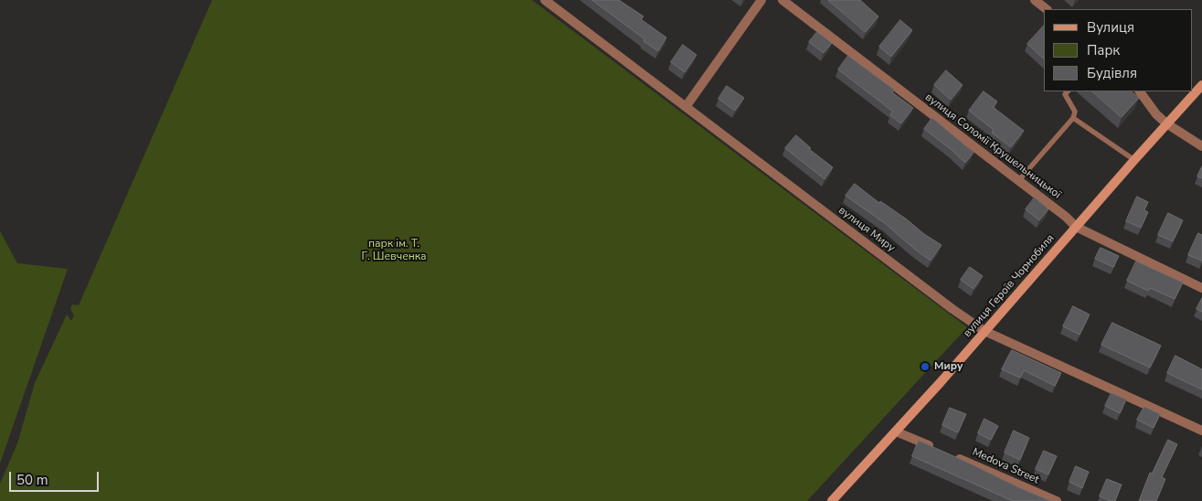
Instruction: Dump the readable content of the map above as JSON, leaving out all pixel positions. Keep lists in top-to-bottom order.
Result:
{
  "streets": {
    "street": [
      "вулиця Соломії Крушельницької",
      "вулиця Миру",
      "вулиця Героїв Чорнобиля",
      "Medova Street"
    ]
  },
  "crossings": [
    ["вулиця Соломії Крушельницької", "вулиця Героїв Чорнобиля"],
    ["вулиця Миру", "вулиця Героїв Чорнобиля"]
  ],
  "parks": ["парк ім. Т. Г. Шевченка"],
  "places": ["Миру"],
  "legend": ["Вулиця", "Парк", "Будівля"],
  "scale_bar": "50 m"
}
